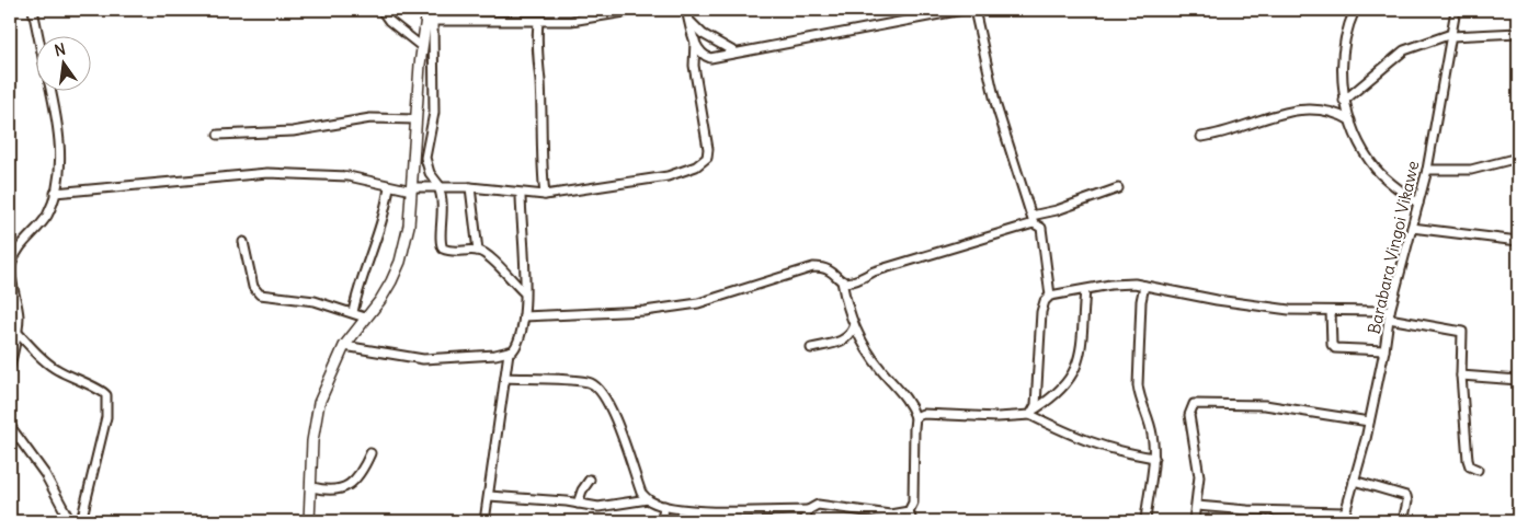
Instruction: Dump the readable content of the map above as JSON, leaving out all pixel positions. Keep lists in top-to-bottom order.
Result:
{
  "streets": {
    "street": ["Barabara Vingoi Vikawe"]
  },
  "north": "top"
}
